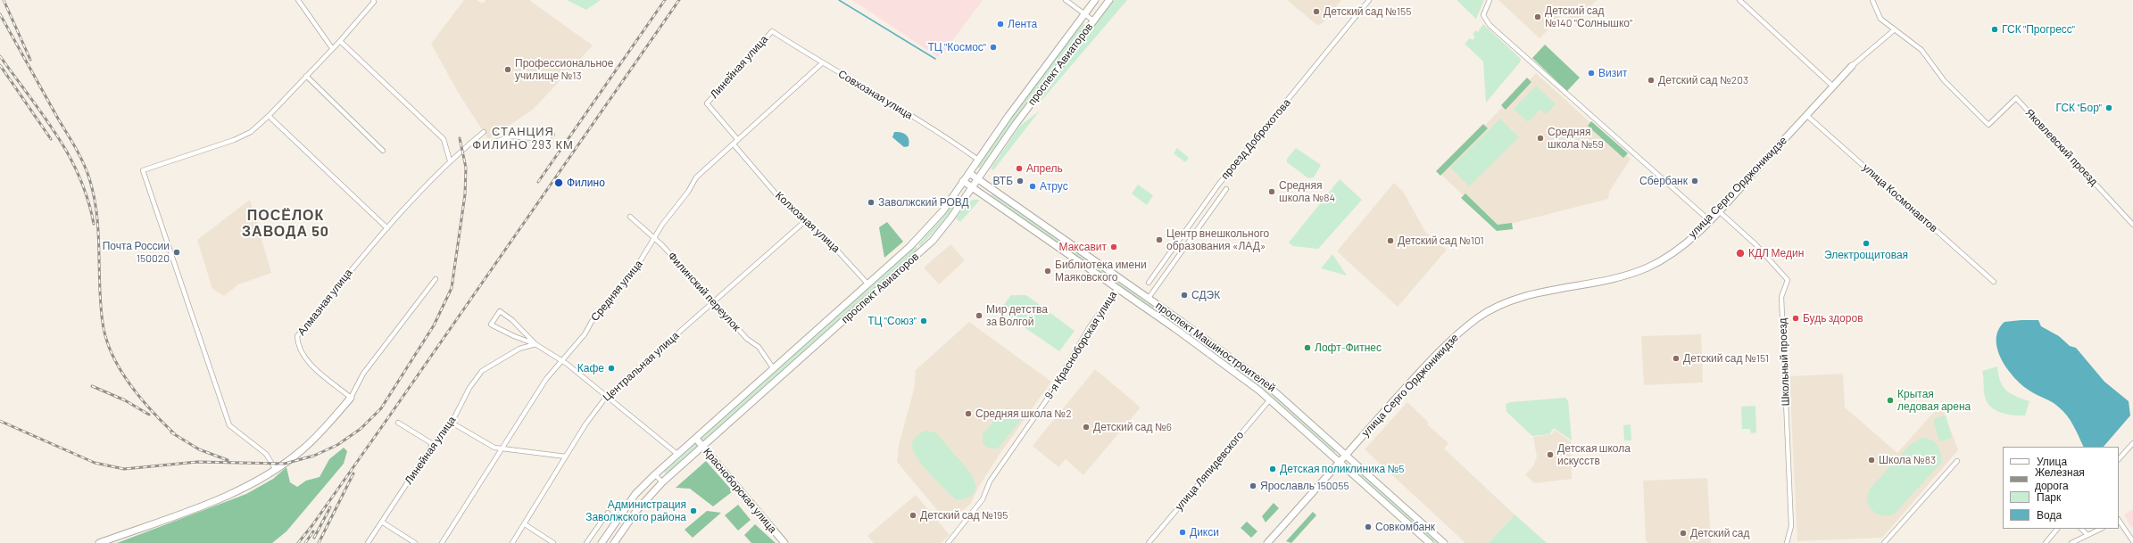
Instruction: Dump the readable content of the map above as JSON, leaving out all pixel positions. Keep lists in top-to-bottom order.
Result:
{
  "streets": {
    "main road": [
      "проспект Авиаторов",
      "улица Серго Орджоникидзе",
      "проспект Машиностроителей",
      "Красноборская улица"
    ],
    "street": [
      "Линейная улица",
      "Совхозная улица",
      "проезд Доброхотова",
      "Яковлевский проезд",
      "улица Космонавтов",
      "Колхозная улица",
      "Средняя улица",
      "Филинский переулок",
      "Алмазная улица",
      "9-я Красноборская улица",
      "Школьный проезд",
      "Центральная улица",
      "улица Ляпидевского"
    ]
  },
  "crossings": [
    ["проспект Авиаторов", "Совхозная улица"],
    ["проспект Авиаторов", "Колхозная улица"],
    ["проспект Авиаторов", "Филинский переулок"],
    ["проспект Авиаторов", "проспект Машиностроителей"],
    ["проспект Авиаторов", "Красноборская улица"],
    ["Линейная улица", "Совхозная улица"],
    ["Линейная улица", "Средняя улица"],
    ["Совхозная улица", "Средняя улица"],
    ["проезд Доброхотова", "проспект Машиностроителей"],
    ["Яковлевский проезд", "улица Серго Орджоникидзе"],
    ["улица Серго Орджоникидзе", "улица Космонавтов"],
    ["улица Серго Орджоникидзе", "проспект Машиностроителей"],
    ["улица Серго Орджоникидзе", "Школьный проезд"],
    ["Колхозная улица", "Средняя улица"],
    ["Колхозная улица", "Центральная улица"],
    ["Средняя улица", "Филинский переулок"],
    ["Филинский переулок", "Центральная улица"],
    ["9-я Красноборская улица", "проспект Машиностроителей"],
    ["проспект Машиностроителей", "улица Ляпидевского"]
  ],
  "districts": ["СТАНЦИЯ ФИЛИНО 293 КМ", "ПОСЁЛОК ЗАВОДА 50"],
  "places": [
    "Детский сад №155",
    "Детский сад №140 \"Солнышко\"",
    "Лента",
    "ГСК \"Прогресс\"",
    "ТЦ \"Космос\"",
    "Профессиональное училище №13",
    "Визит",
    "Детский сад №203",
    "ГСК \"Бор\"",
    "Средняя школа №59",
    "Апрель",
    "ВТБ",
    "Сбербанк",
    "Филино",
    "Атрус",
    "Средняя школа №84",
    "Заволжский РОВД",
    "Центр внешкольного образования «ЛАД»",
    "Детский сад №101",
    "Электрощитовая",
    "Максавит",
    "Почта России 150020",
    "КДЛ Медин",
    "Библиотека имени Маяковского",
    "СДЭК",
    "Мир детства за Волгой",
    "Будь здоров",
    "ТЦ \"Союз\"",
    "Лофт-Фитнес",
    "Детский сад №151",
    "Кафе",
    "Крытая ледовая арена",
    "Средняя школа №2",
    "Детский сад №6",
    "Детская школа искусств",
    "Школа №83",
    "Детская поликлиника №5",
    "Ярославль 150055",
    "Администрация Заволжского района",
    "Детский сад №195",
    "Совкомбанк",
    "Дикси",
    "Детский сад"
  ],
  "legend": [
    "Улица",
    "Железная дорога",
    "Парк",
    "Вода"
  ]
}
